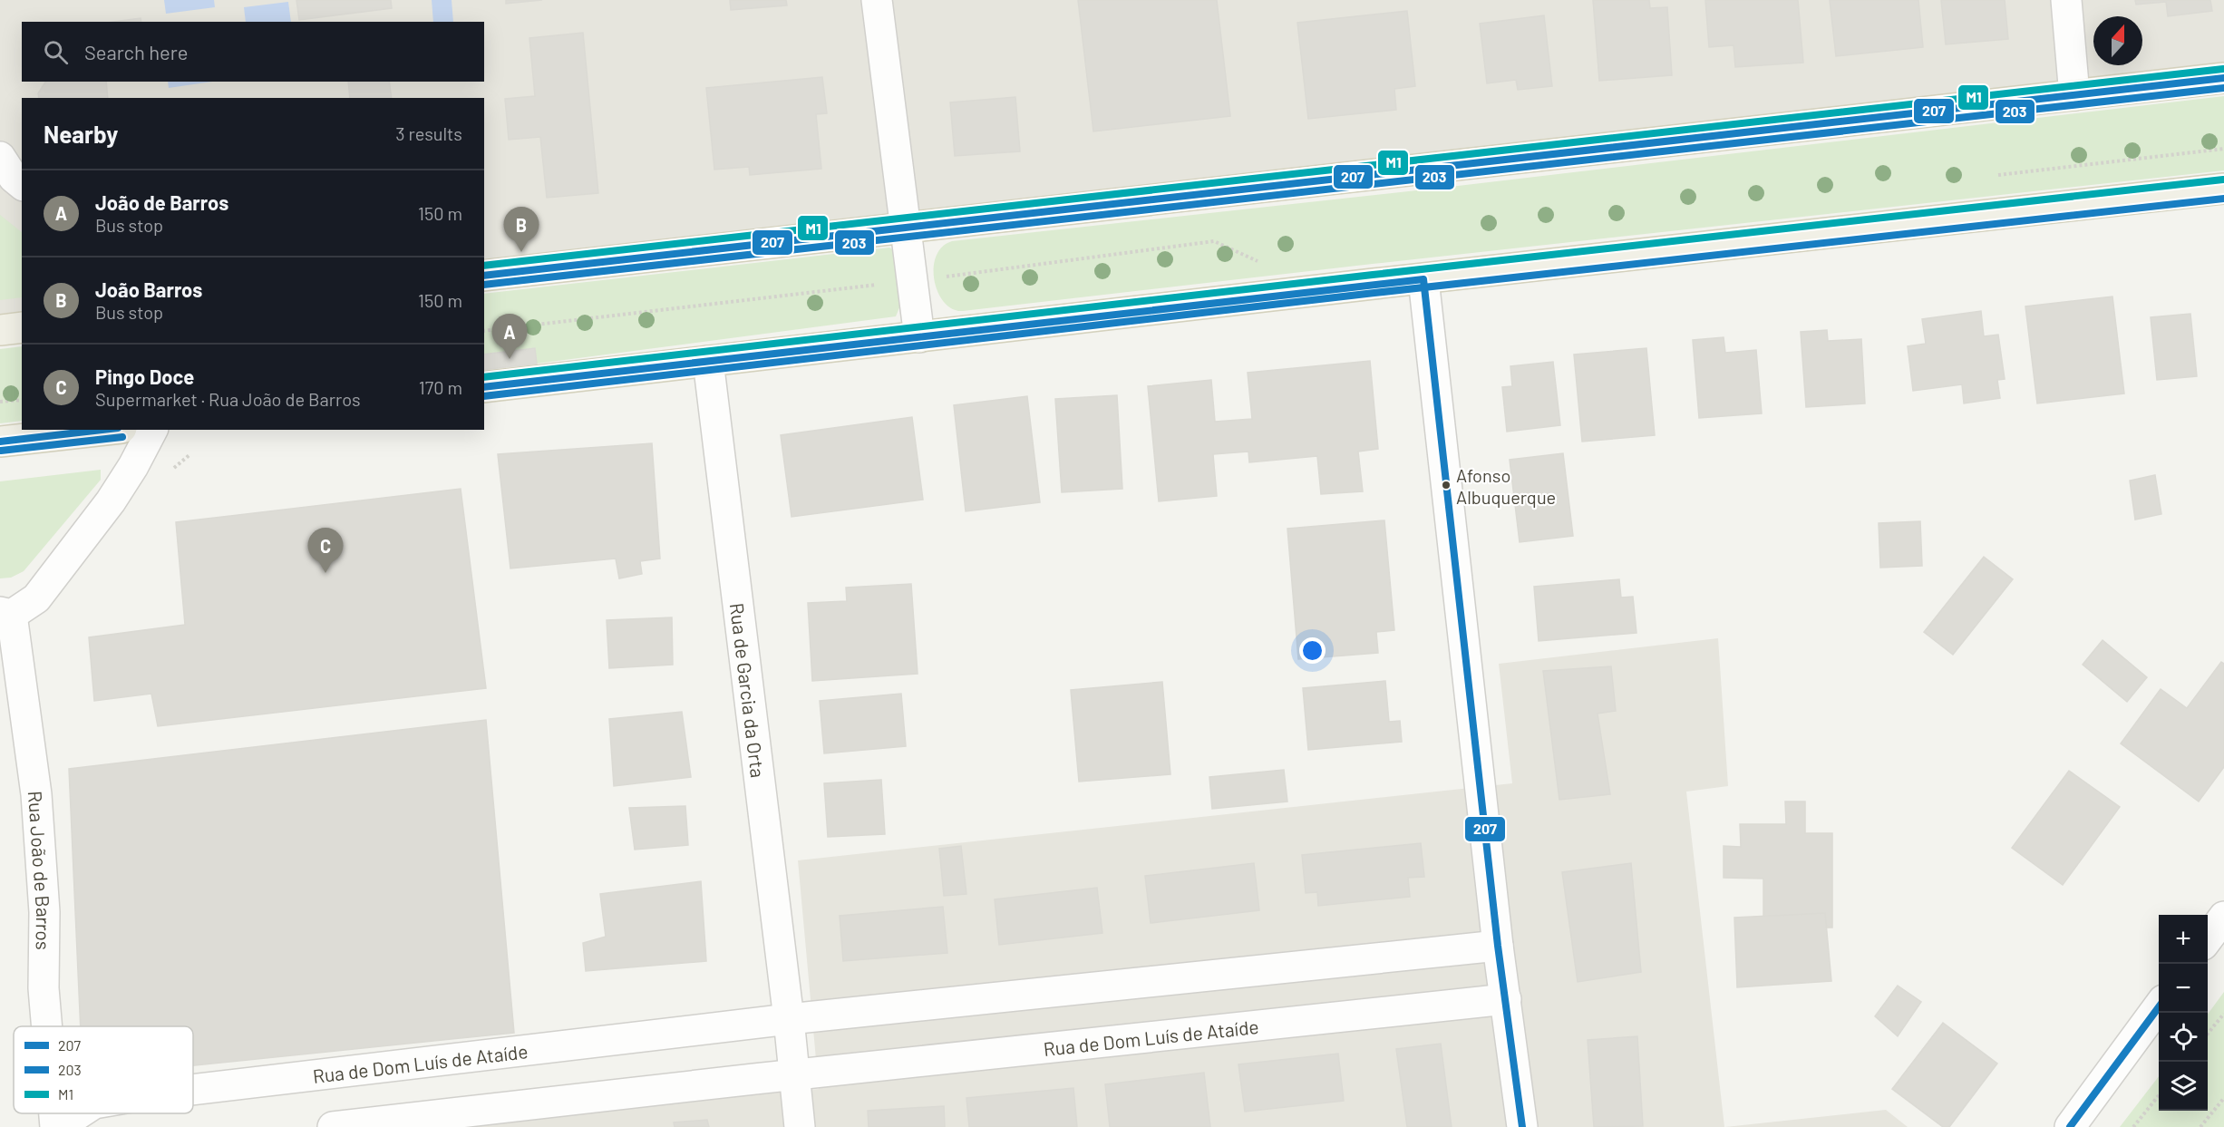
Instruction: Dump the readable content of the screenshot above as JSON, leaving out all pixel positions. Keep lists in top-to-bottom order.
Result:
{
  "streets": {
    "street": ["Rua de Garcia da Orta", "Rua João de Barros", "Rua de Dom Luís de Ataíde"]
  },
  "crossings": [
    ["Rua de Garcia da Orta", "Rua de Dom Luís de Ataíde"],
    ["Rua João de Barros", "Rua de Dom Luís de Ataíde"]
  ],
  "places": ["Afonso Albuquerque"],
  "lines": ["transit line M1", "transit line 207", "transit line 203"],
  "legend": ["207", "203", "M1"],
  "north": "top",
  "page": {
    "search": "Search here",
    "heading": ["Nearby", "3 results"],
    "list": [
      {
        "mark": "A",
        "name": "João de Barros",
        "note": "Bus stop",
        "value": "150 m"
      },
      {
        "mark": "B",
        "name": "João Barros",
        "note": "Bus stop",
        "value": "150 m"
      },
      {
        "mark": "C",
        "name": "Pingo Doce",
        "note": "Supermarket · Rua João de Barros",
        "value": "170 m"
      }
    ],
    "pins": ["B", "A", "C"],
    "map_buttons": ["+", "−"]
  }
}
